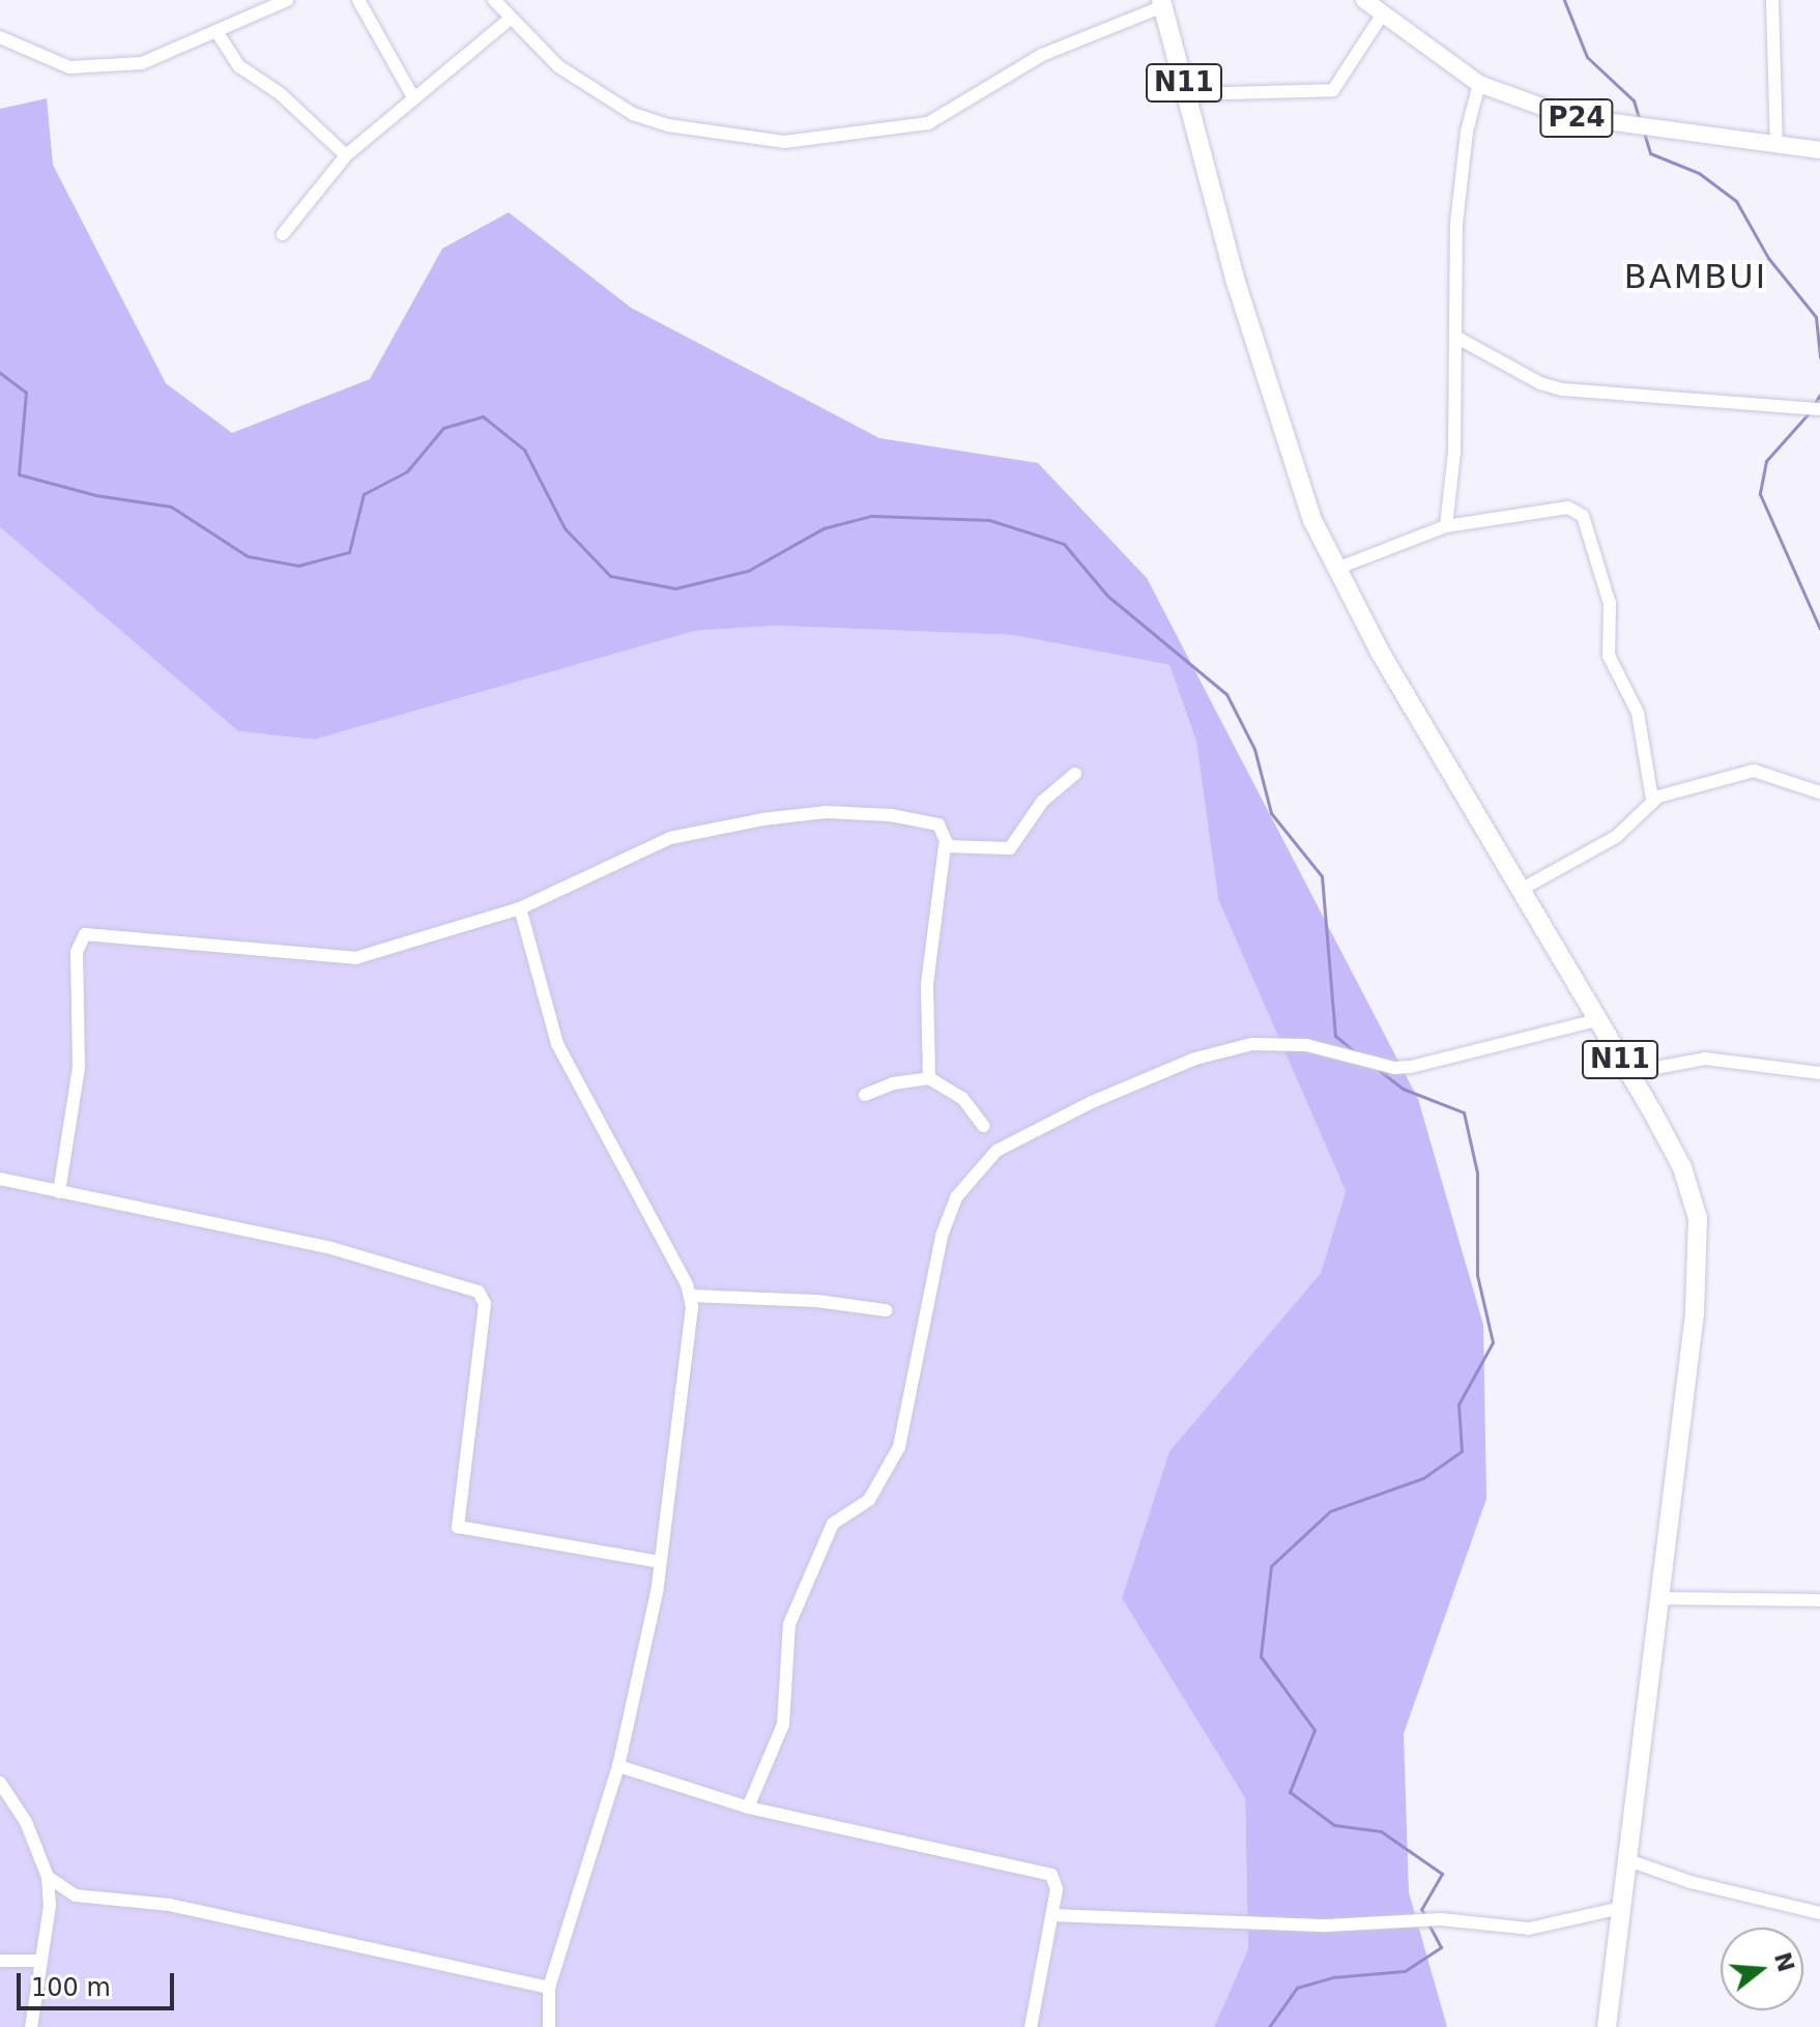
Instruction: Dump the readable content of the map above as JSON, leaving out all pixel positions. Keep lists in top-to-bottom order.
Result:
{
  "streets": {
    "highway": ["N11"],
    "main road": ["P24"]
  },
  "districts": ["BAMBUI"],
  "scale_bar": "100 m",
  "north": "right"
}
